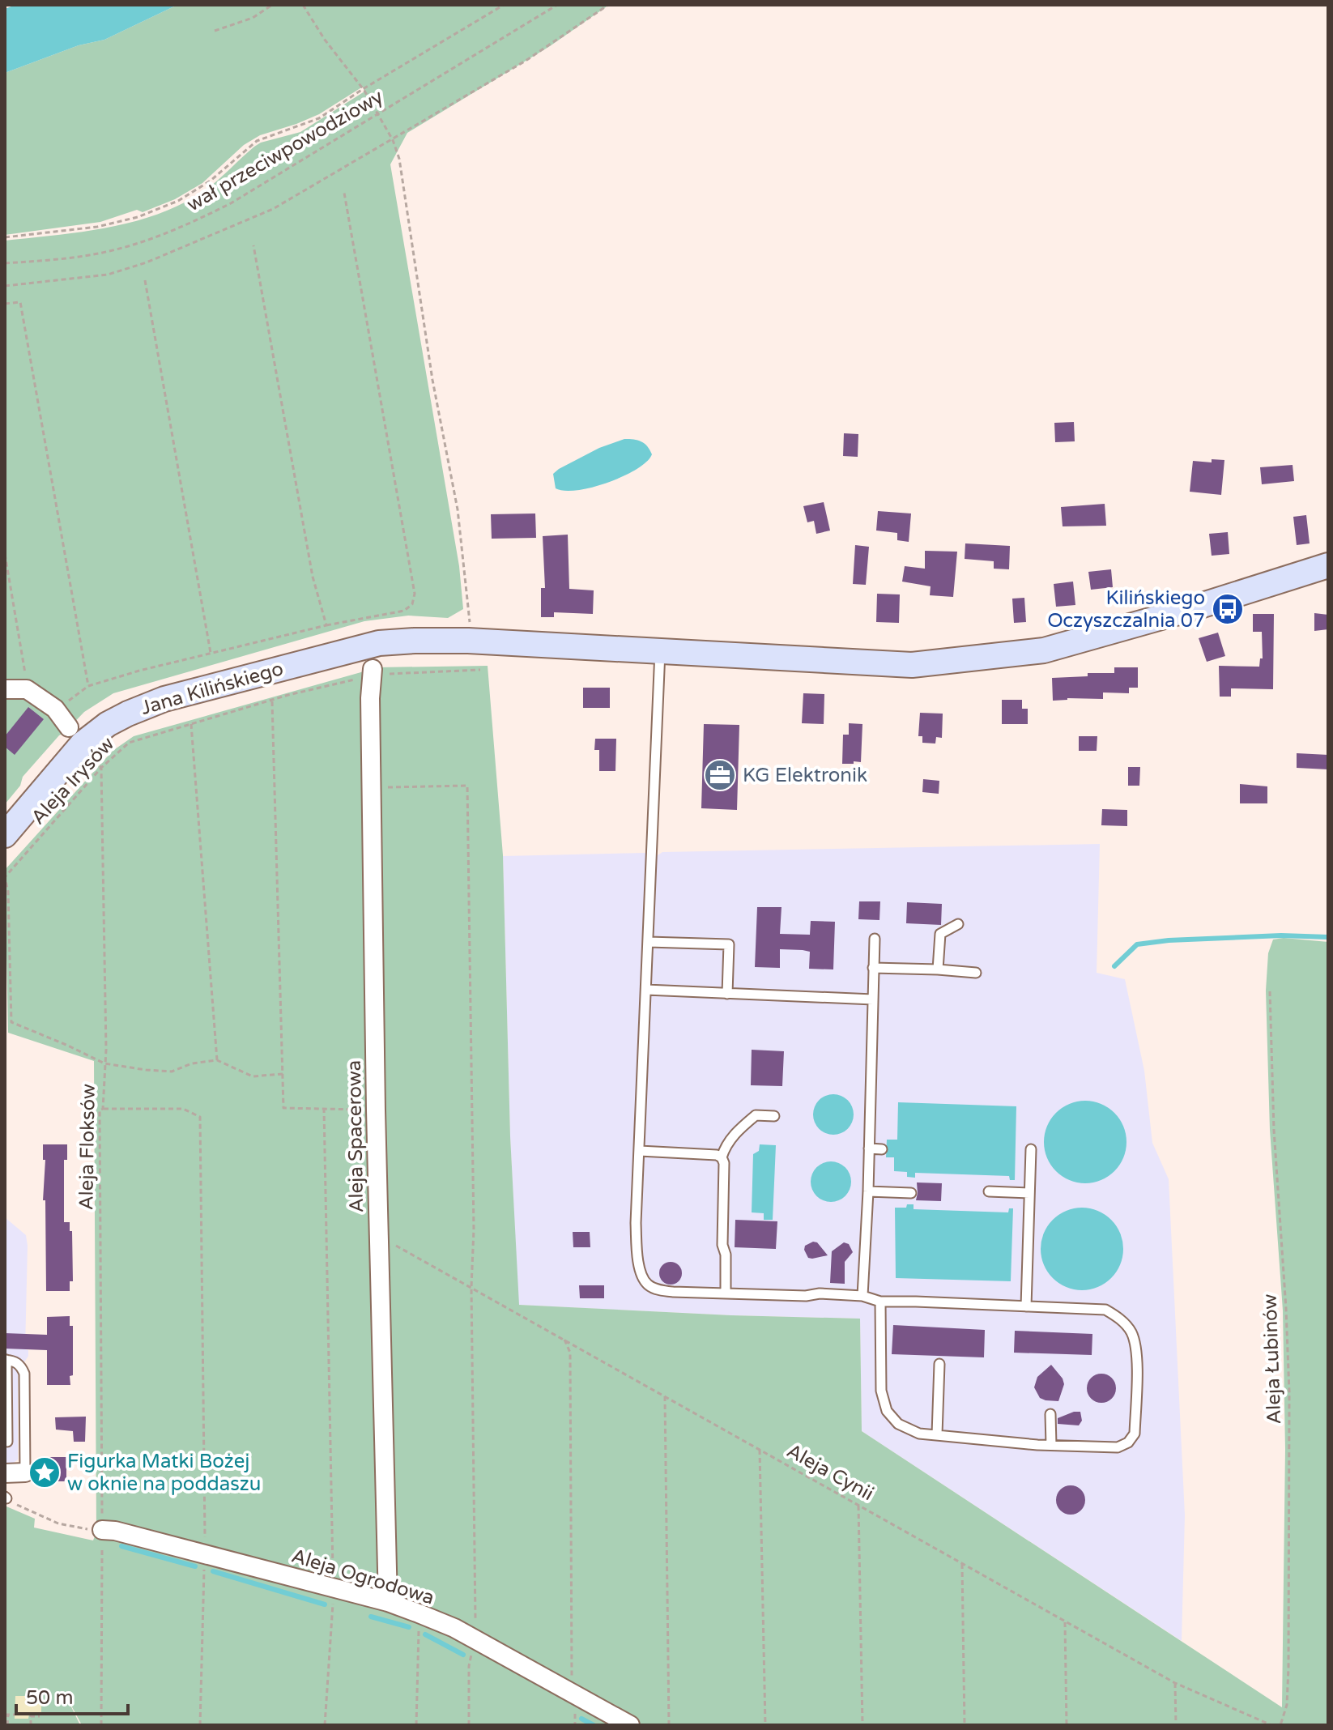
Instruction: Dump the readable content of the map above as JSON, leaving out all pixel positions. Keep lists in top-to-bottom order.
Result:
{
  "streets": {
    "street": ["Jana Kilińskiego", "Aleja Spacerowa", "Aleja Ogrodowa"],
    "path": [
      "wał przeciwpowodziowy",
      "Aleja Irysów",
      "Aleja Floksów",
      "Aleja Łubinów",
      "Aleja Cynii"
    ]
  },
  "crossings": [
    ["Jana Kilińskiego", "Aleja Irysów"],
    ["Jana Kilińskiego", "Aleja Spacerowa"],
    ["Aleja Irysów", "Aleja Spacerowa"],
    ["Aleja Irysów", "Aleja Floksów"],
    ["Aleja Spacerowa", "Aleja Cynii"],
    ["Aleja Spacerowa", "Aleja Ogrodowa"],
    ["Aleja Floksów", "Aleja Ogrodowa"]
  ],
  "places": {
    "bus stop": ["Kilińskiego Oczyszczalnia 07"],
    "office": ["KG Elektronik"],
    "place": ["Figurka Matki Bożej w oknie na poddaszu"]
  },
  "scale_bar": "50 m"
}
